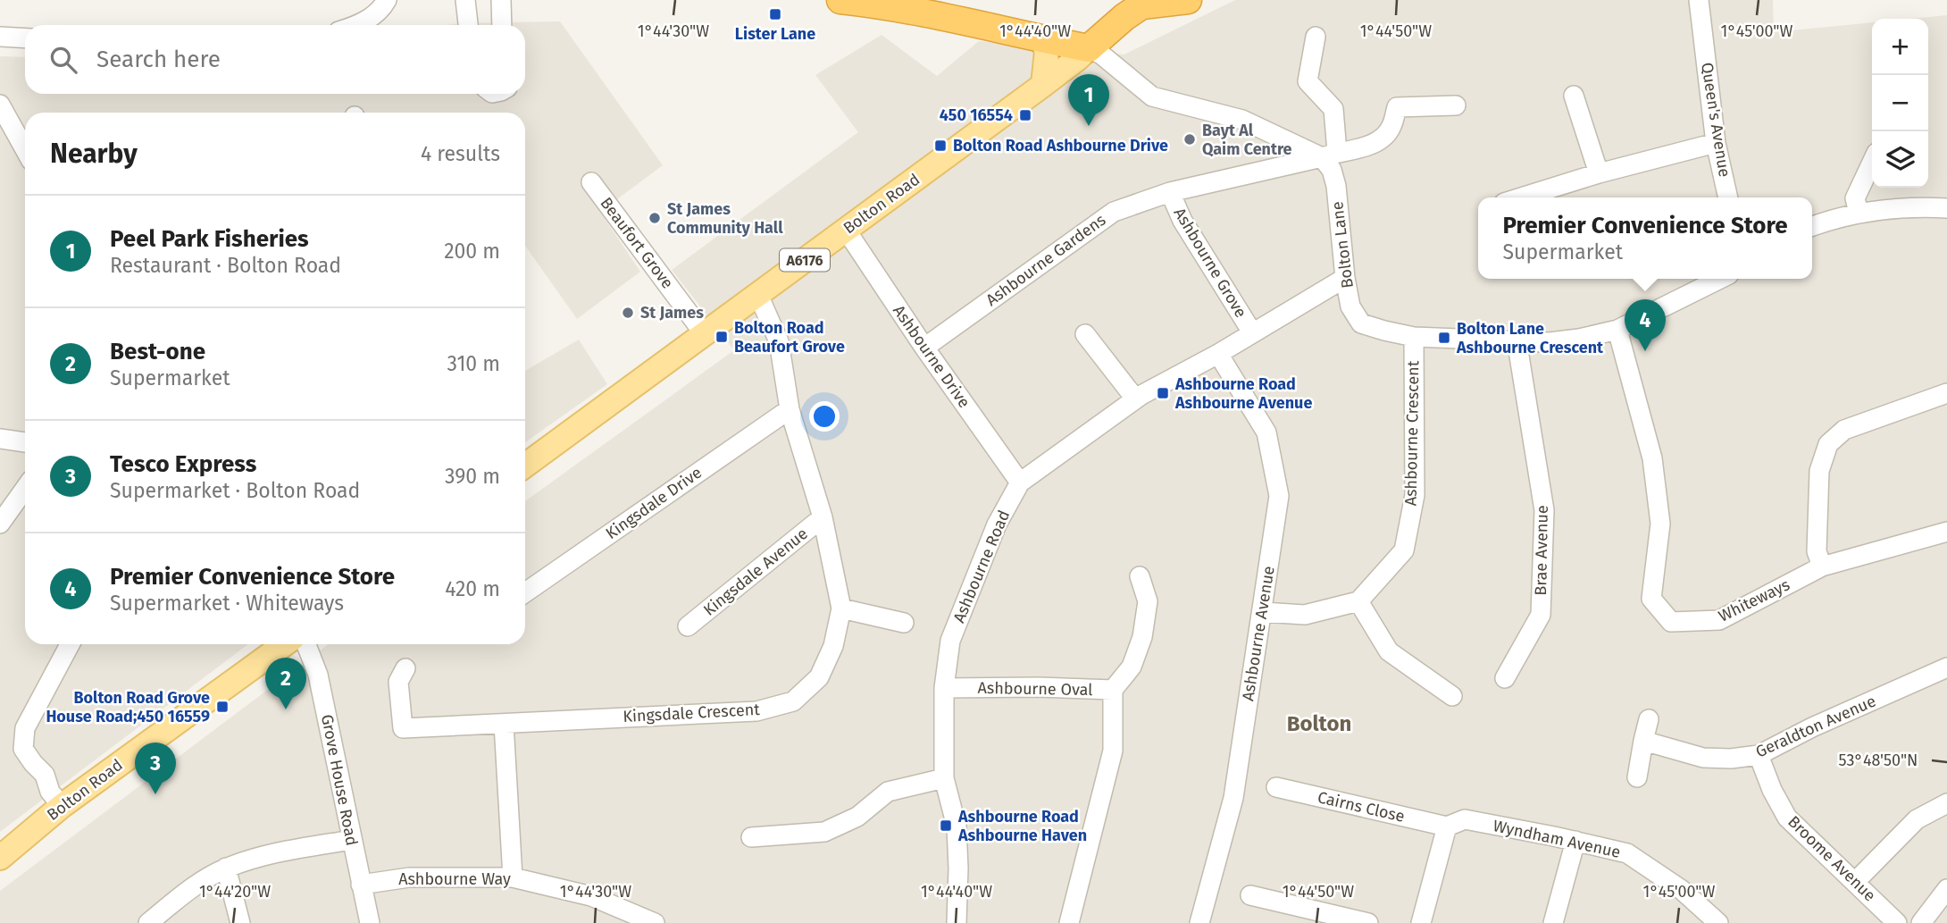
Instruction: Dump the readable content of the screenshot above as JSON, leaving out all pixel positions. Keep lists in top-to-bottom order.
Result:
{
  "streets": {
    "highway": ["Bolton Road"],
    "main road": ["A6176"],
    "street": [
      "Queen's Avenue",
      "Beaufort Grove",
      "Bolton Lane",
      "Ashbourne Gardens",
      "Ashbourne Grove",
      "Ashbourne Drive",
      "Ashbourne Crescent",
      "Kingsdale Drive",
      "Brae Avenue",
      "Ashbourne Road",
      "Kingsdale Avenue",
      "Whiteways",
      "Ashbourne Avenue",
      "Ashbourne Oval",
      "Kingsdale Crescent",
      "Geraldton Avenue",
      "Grove House Road",
      "Cairns Close",
      "Wyndham Avenue",
      "Broome Avenue",
      "Ashbourne Way"
    ]
  },
  "crossings": [
    ["Bolton Road", "Beaufort Grove"],
    ["Bolton Road", "Ashbourne Drive"],
    ["Bolton Road", "Kingsdale Crescent"],
    ["Bolton Lane", "Ashbourne Gardens"],
    ["Bolton Lane", "Ashbourne Crescent"],
    ["Bolton Lane", "Brae Avenue"],
    ["Bolton Lane", "Ashbourne Road"],
    ["Bolton Lane", "Whiteways"],
    ["Ashbourne Gardens", "Ashbourne Grove"],
    ["Ashbourne Gardens", "Ashbourne Drive"],
    ["Ashbourne Grove", "Ashbourne Road"],
    ["Ashbourne Drive", "Ashbourne Road"],
    ["Kingsdale Drive", "Kingsdale Crescent"],
    ["Ashbourne Road", "Ashbourne Avenue"],
    ["Ashbourne Road", "Ashbourne Oval"],
    ["Kingsdale Avenue", "Kingsdale Crescent"],
    ["Geraldton Avenue", "Broome Avenue"],
    ["Grove House Road", "Ashbourne Way"],
    ["Cairns Close", "Wyndham Avenue"]
  ],
  "districts": ["Bolton"],
  "places": {
    "transit": [
      "Lister Lane",
      "450 16554",
      "Bolton Road Ashbourne Drive",
      "Bolton Road Beaufort Grove",
      "Bolton Lane Ashbourne Crescent",
      "Ashbourne Road Ashbourne Avenue",
      "Bolton Road Grove House Road;450 16559",
      "Ashbourne Road Ashbourne Haven"
    ],
    "other": ["Bayt Al Qaim Centre", "St James Community Hall", "St James"]
  },
  "page": {
    "map_buttons": ["+", "−"],
    "search": "Search here",
    "pins": [
      "1",
      "4",
      "2",
      "3"
    ],
    "heading": ["Nearby", "4 results"],
    "list": [
      {
        "mark": "1",
        "name": "Peel Park Fisheries",
        "note": "Restaurant · Bolton Road",
        "value": "200 m"
      },
      {
        "mark": "2",
        "name": "Best-one",
        "note": "Supermarket",
        "value": "310 m"
      },
      {
        "mark": "3",
        "name": "Tesco Express",
        "note": "Supermarket · Bolton Road",
        "value": "390 m"
      },
      {
        "mark": "4",
        "name": "Premier Convenience Store",
        "note": "Supermarket · Whiteways",
        "value": "420 m"
      }
    ],
    "popup": ["Premier Convenience Store", "Supermarket"]
  },
  "coordinates": [
    "1°44'30\"W",
    "1°44'40\"W",
    "1°44'50\"W",
    "1°45'00\"W",
    "53°48'50\"N",
    "1°44'20\"W"
  ]
}
